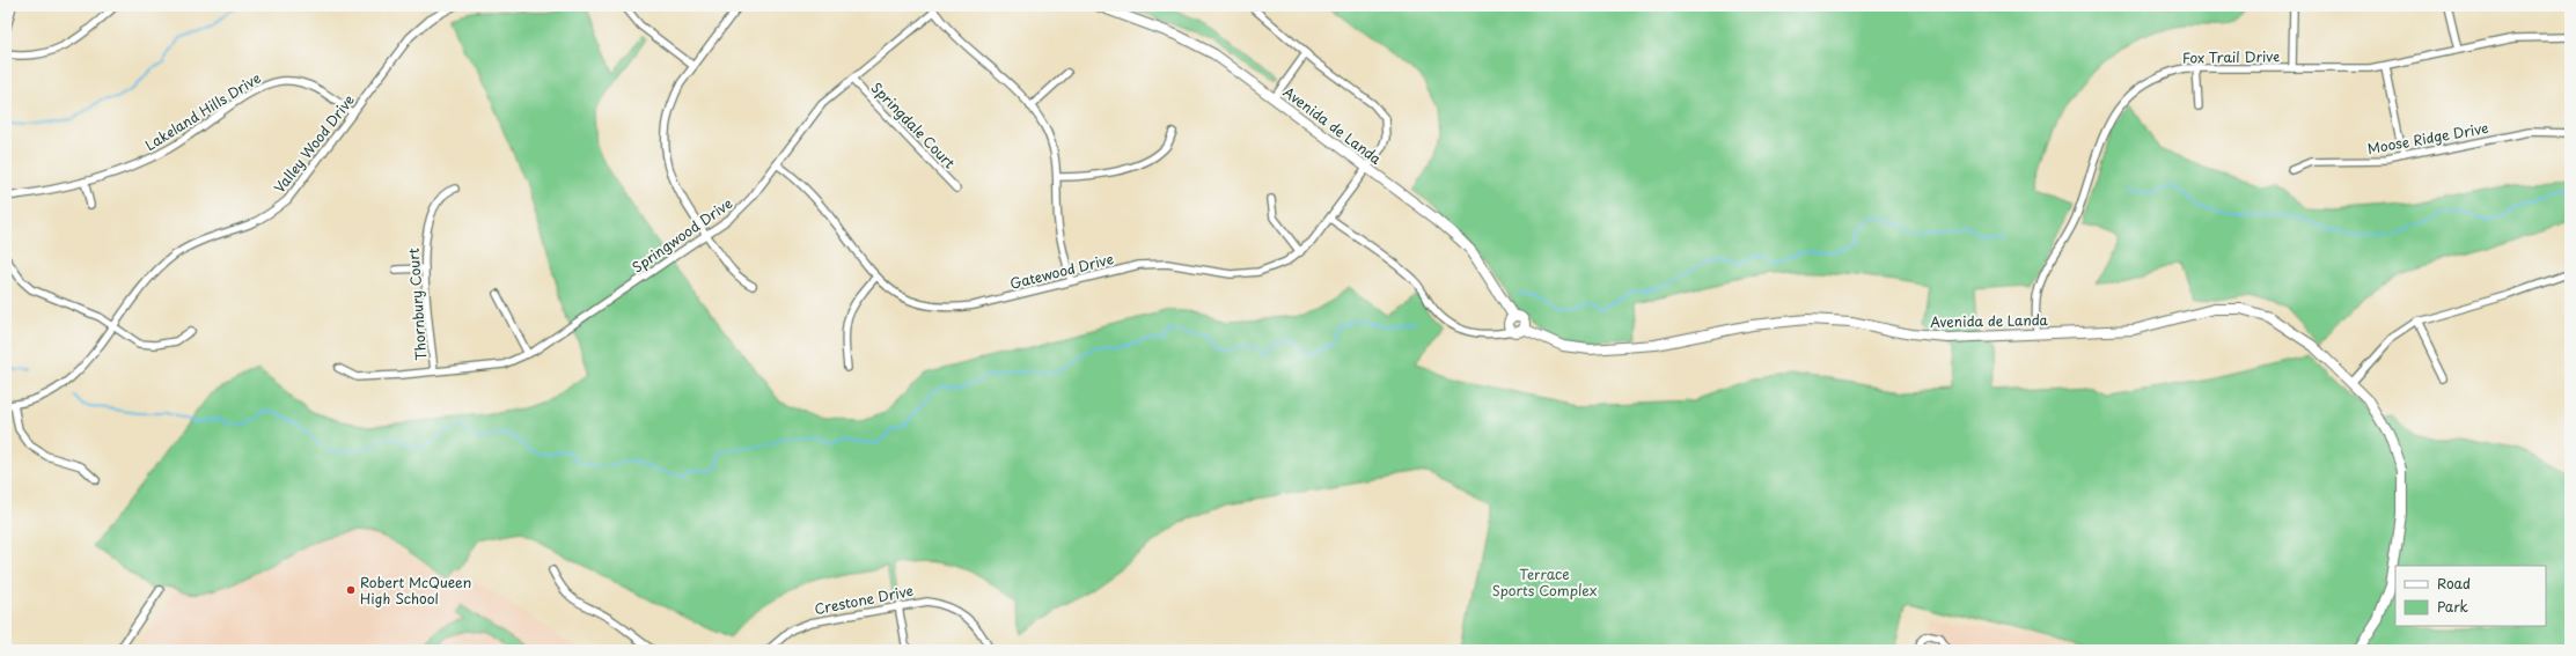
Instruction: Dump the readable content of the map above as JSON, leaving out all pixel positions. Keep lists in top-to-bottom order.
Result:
{
  "streets": {
    "street": [
      "Fox Trail Drive",
      "Lakeland Hills Drive",
      "Springdale Court",
      "Avenida de Landa",
      "Moose Ridge Drive",
      "Valley Wood Drive",
      "Springwood Drive",
      "Gatewood Drive",
      "Thornbury Court",
      "Crestone Drive"
    ]
  },
  "crossings": [
    ["Fox Trail Drive", "Avenida de Landa"],
    ["Lakeland Hills Drive", "Valley Wood Drive"],
    ["Springdale Court", "Springwood Drive"],
    ["Avenida de Landa", "Gatewood Drive"],
    ["Springwood Drive", "Gatewood Drive"],
    ["Springwood Drive", "Thornbury Court"]
  ],
  "parks": ["Terrace Sports Complex"],
  "places": ["Robert McQueen High School"],
  "legend": ["Road", "Park"]
}
